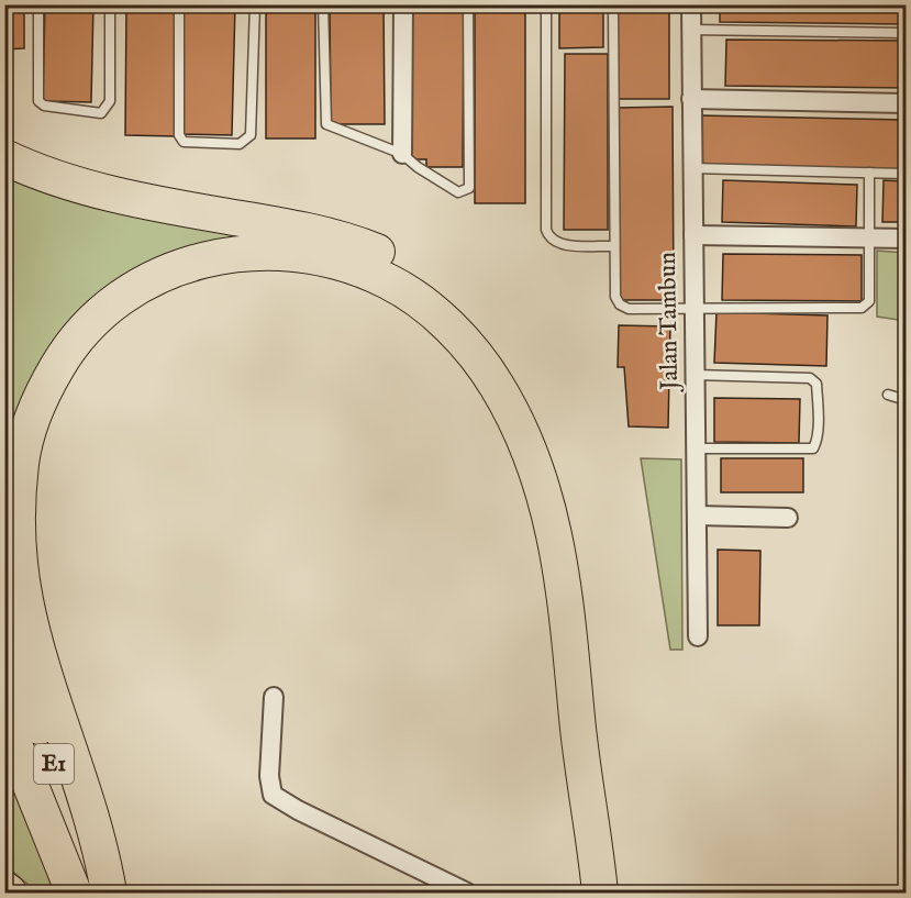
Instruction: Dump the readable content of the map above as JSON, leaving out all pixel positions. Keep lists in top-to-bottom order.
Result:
{
  "streets": {
    "highway": ["E1"],
    "street": ["Jalan Tambun"]
  }
}
